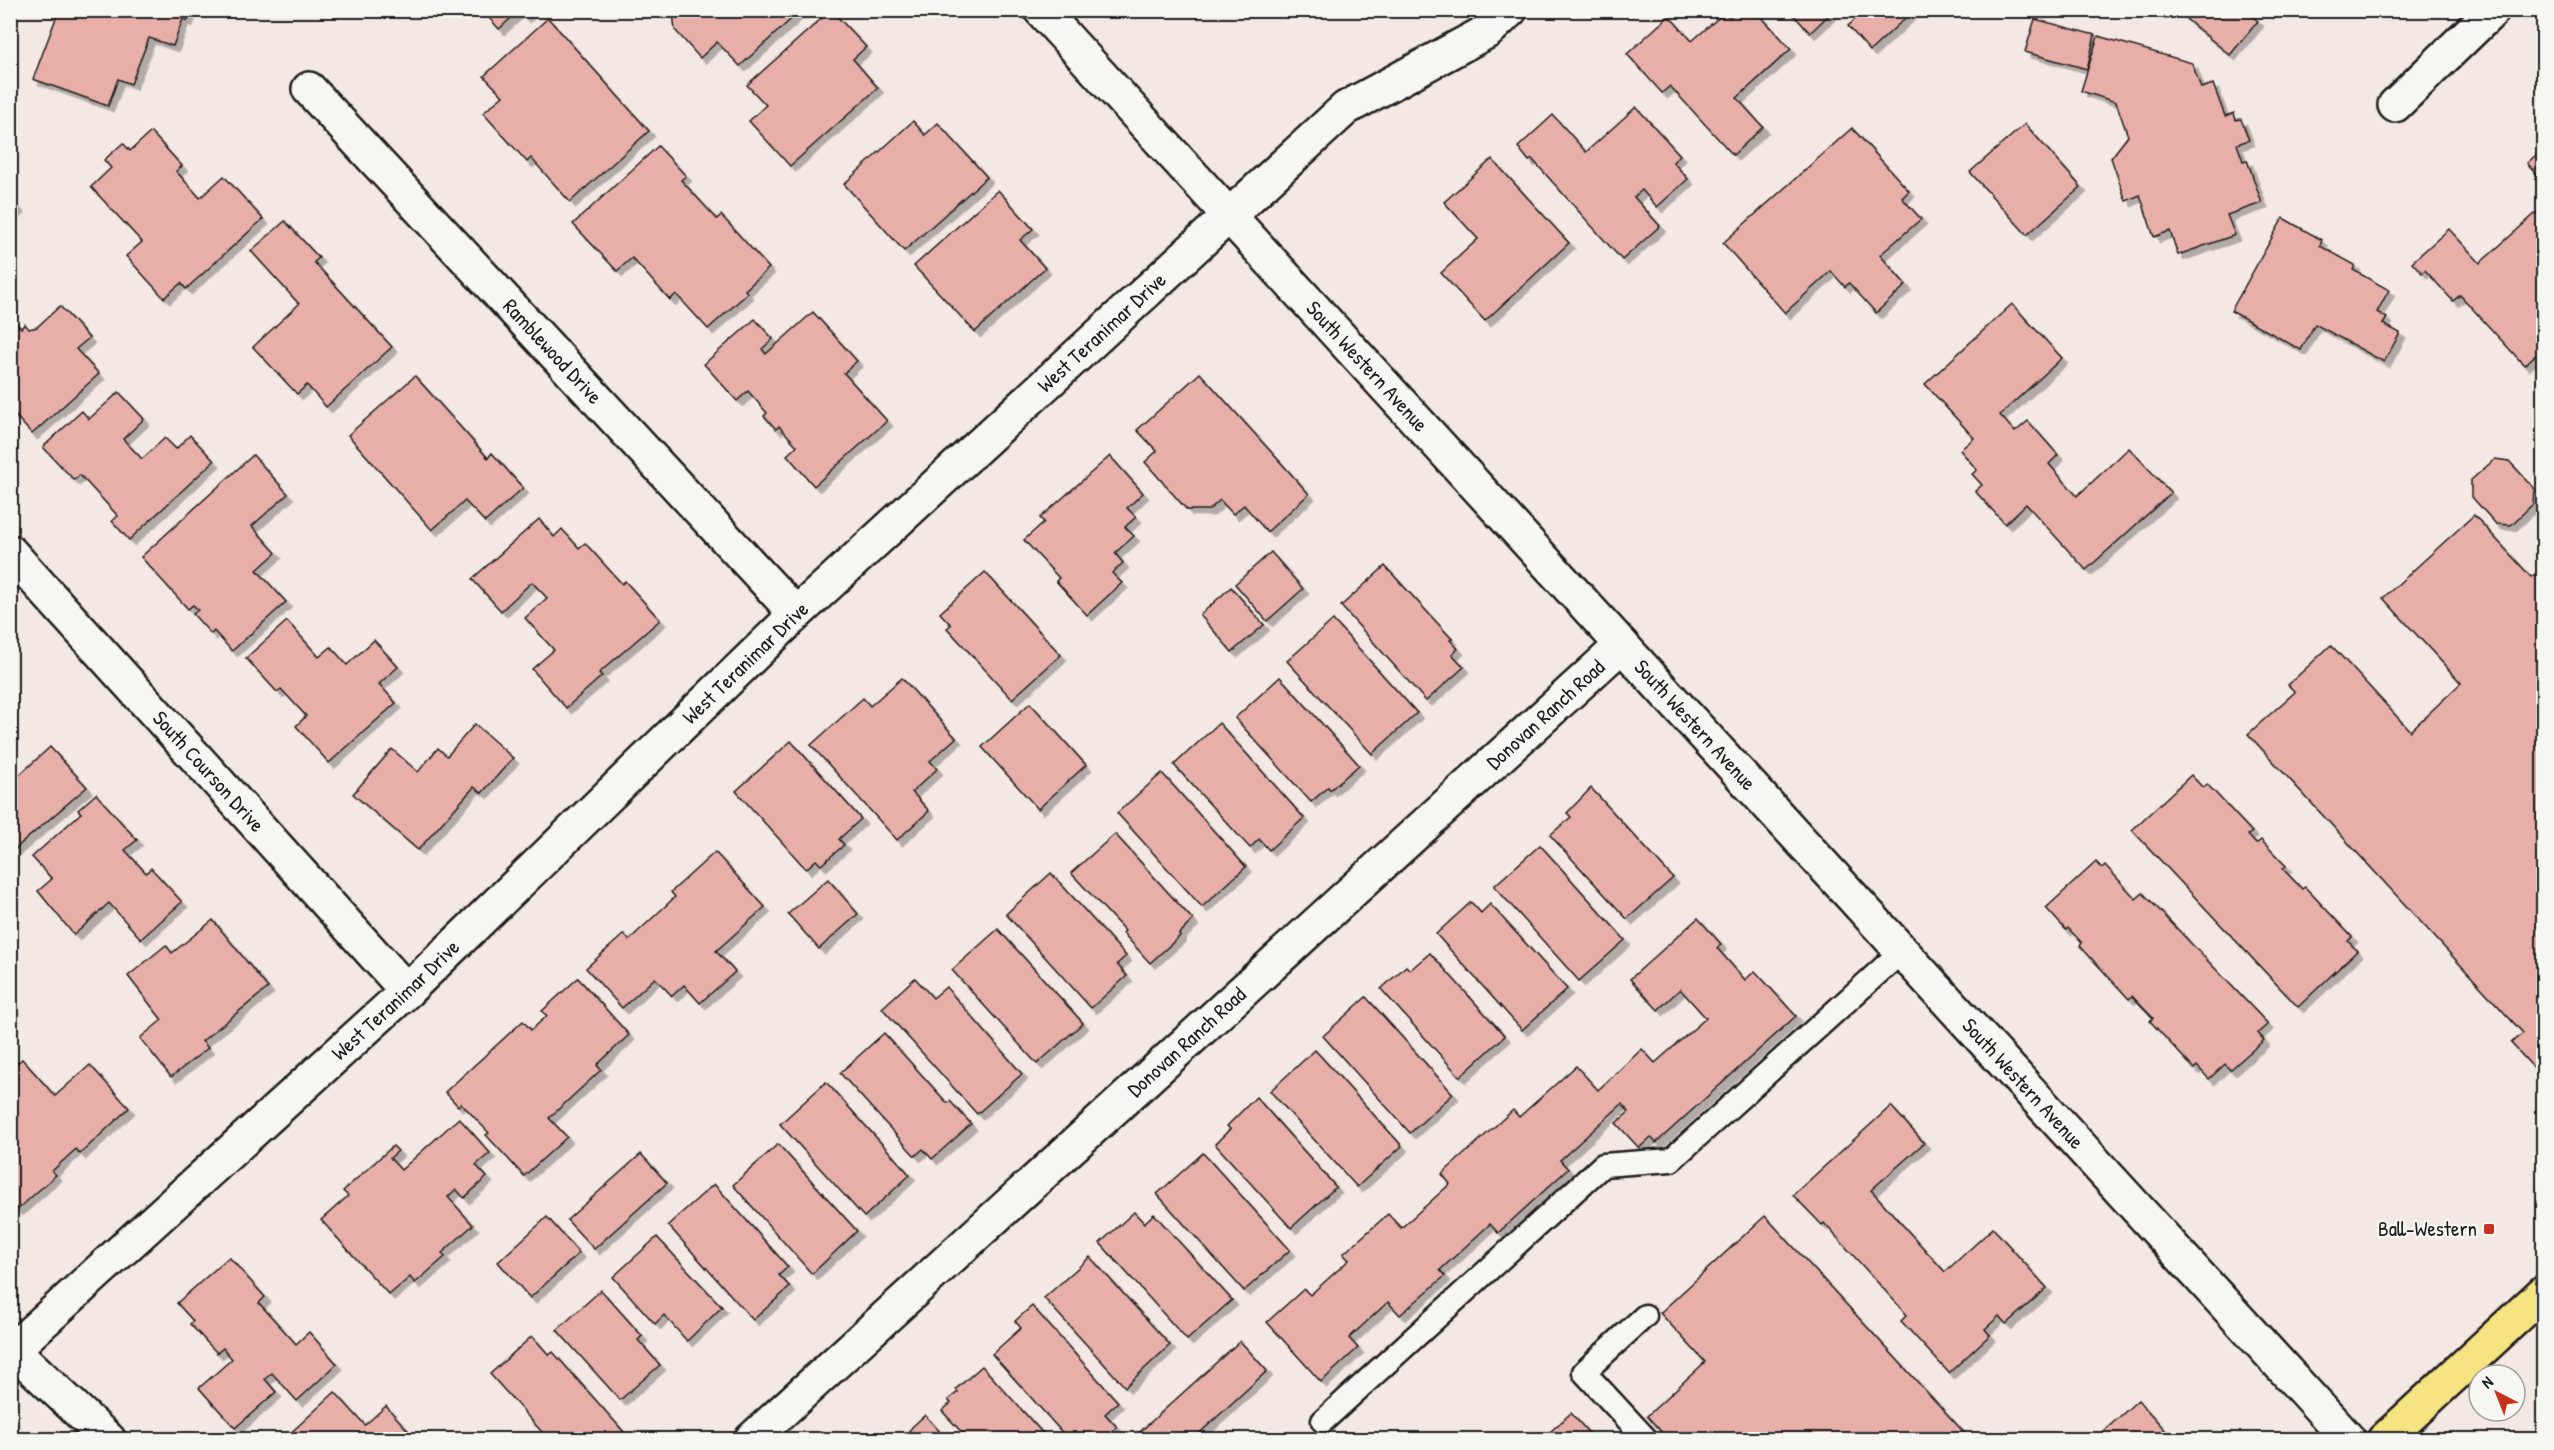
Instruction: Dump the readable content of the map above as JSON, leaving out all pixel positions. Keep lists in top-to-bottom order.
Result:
{
  "streets": {
    "street": [
      "West Teranimar Drive",
      "Ramblewood Drive",
      "South Western Avenue",
      "Donovan Ranch Road",
      "South Courson Drive"
    ]
  },
  "crossings": [
    ["West Teranimar Drive", "Ramblewood Drive"],
    ["West Teranimar Drive", "South Western Avenue"],
    ["West Teranimar Drive", "South Courson Drive"],
    ["South Western Avenue", "Donovan Ranch Road"]
  ],
  "places": {
    "transit": ["Ball-Western"]
  },
  "north": "top left"
}
